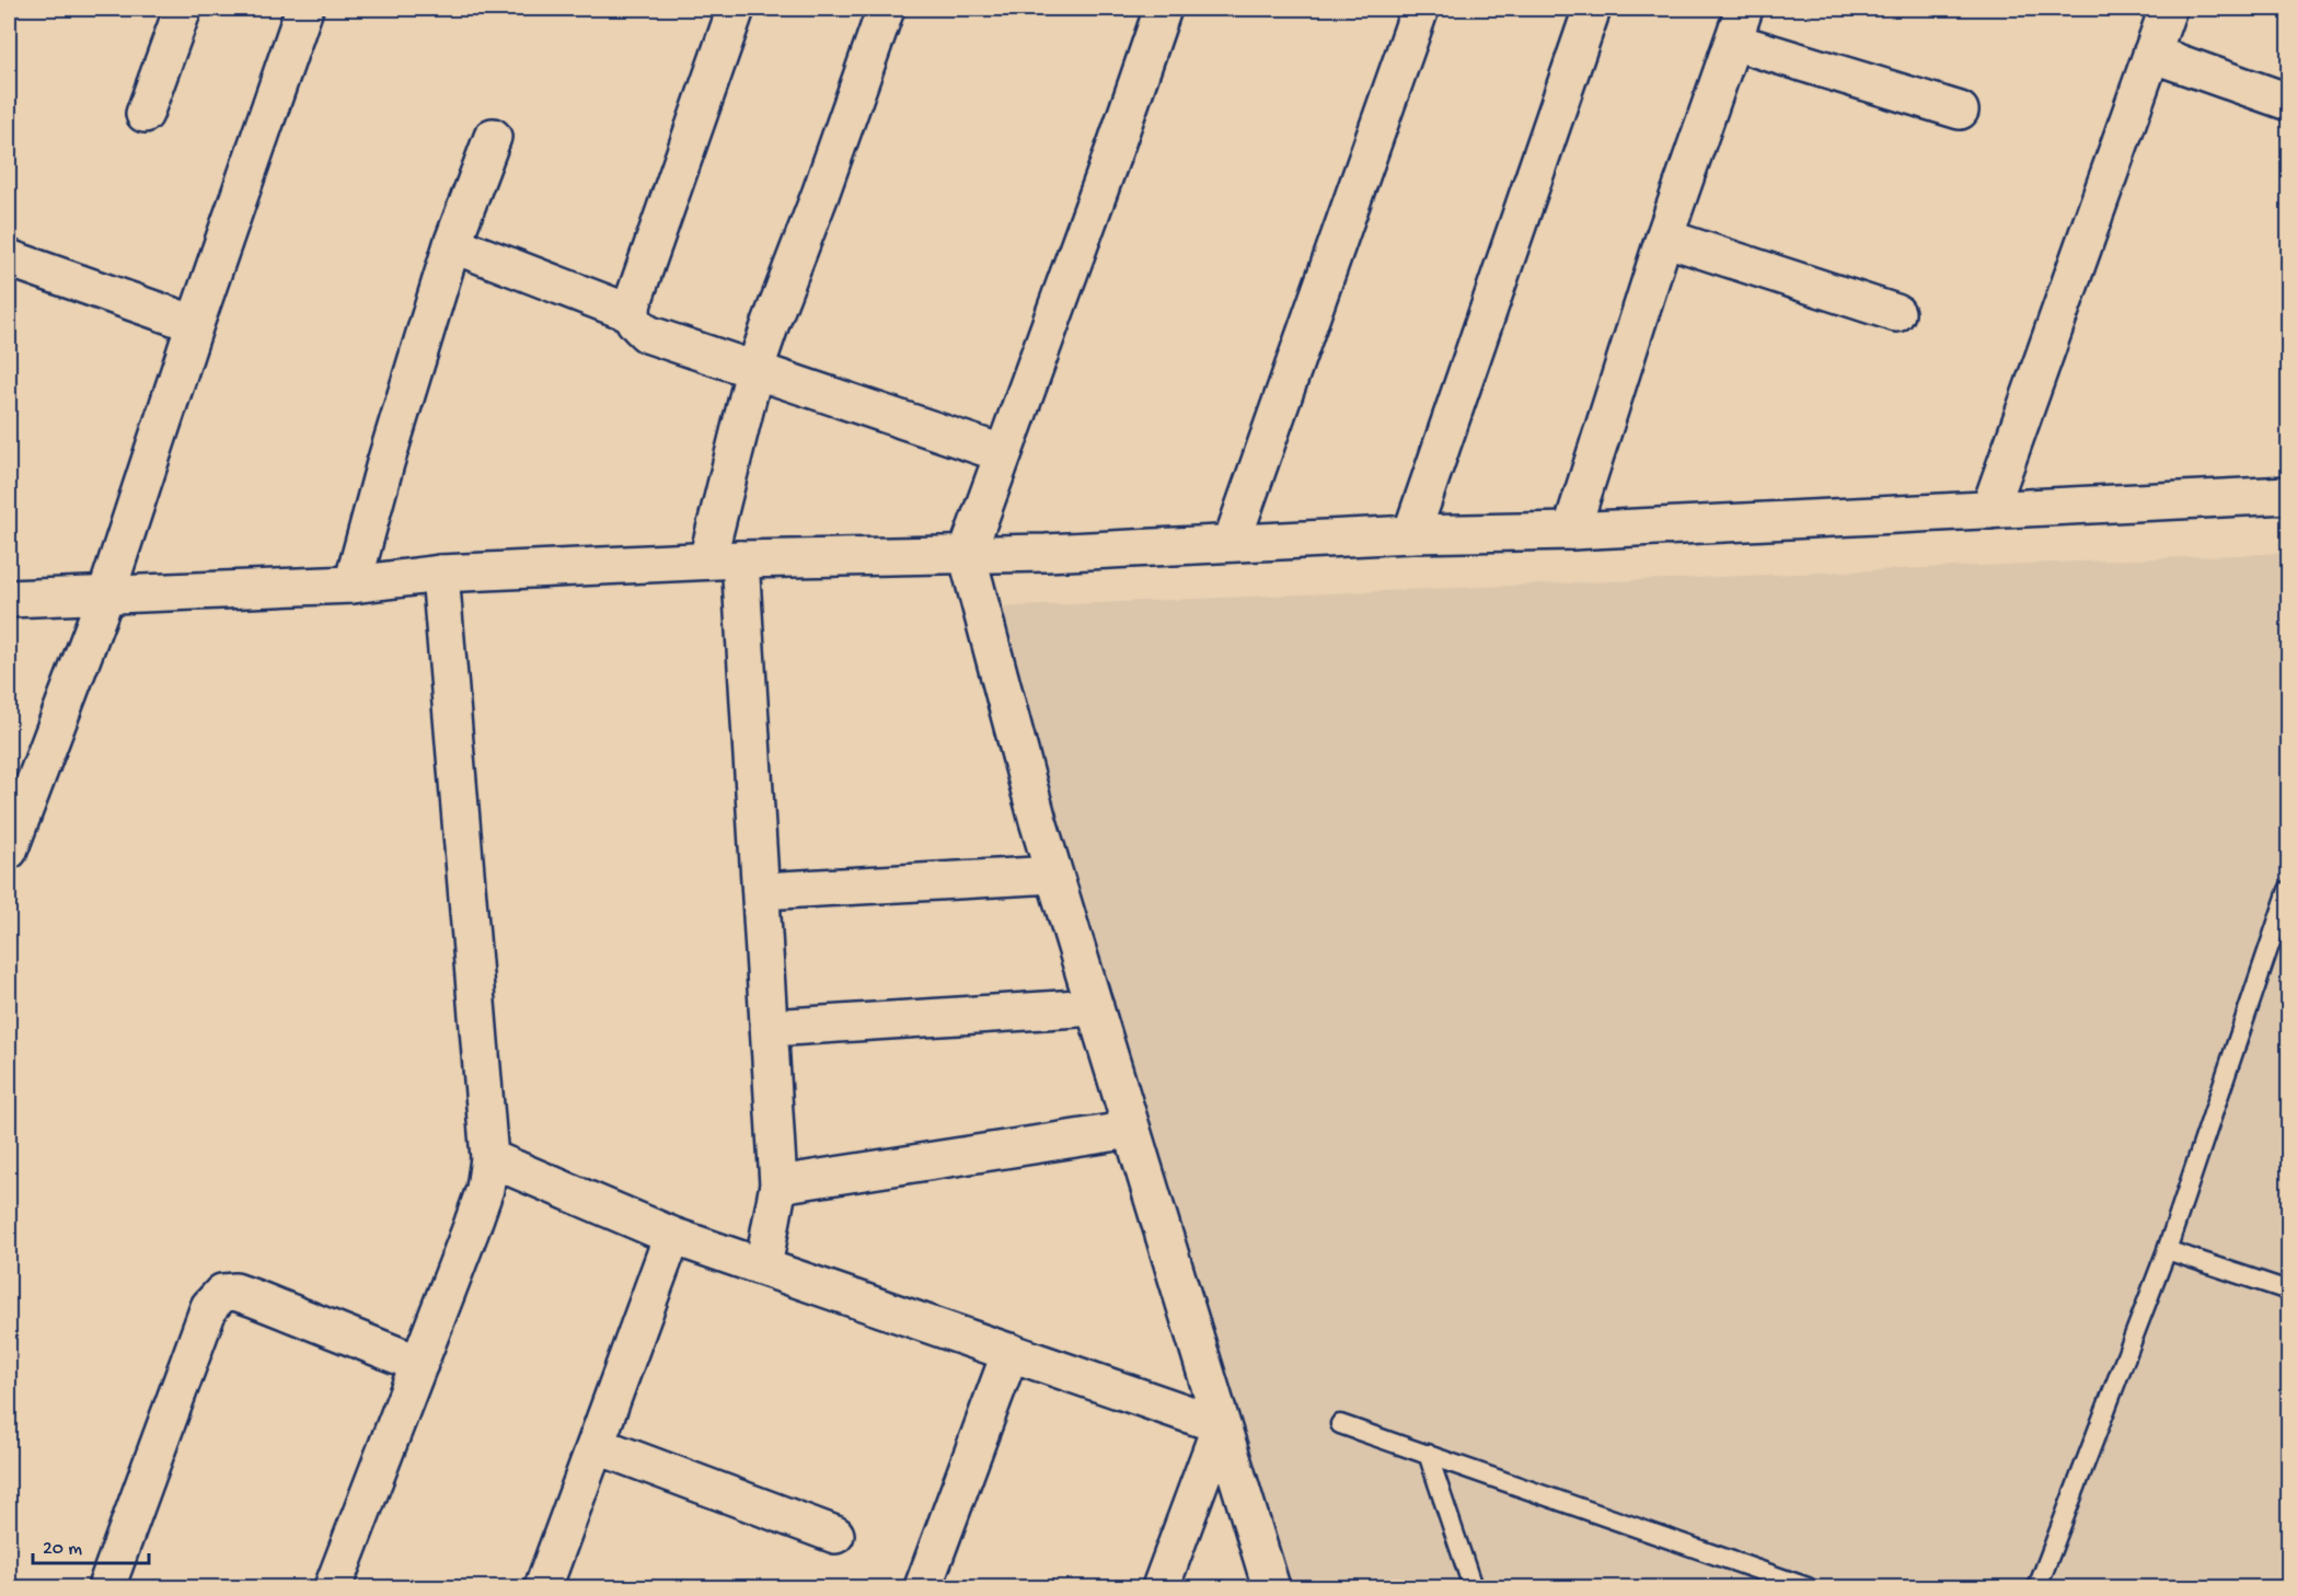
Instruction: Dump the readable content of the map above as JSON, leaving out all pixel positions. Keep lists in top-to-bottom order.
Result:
{
  "scale_bar": "20 m"
}
